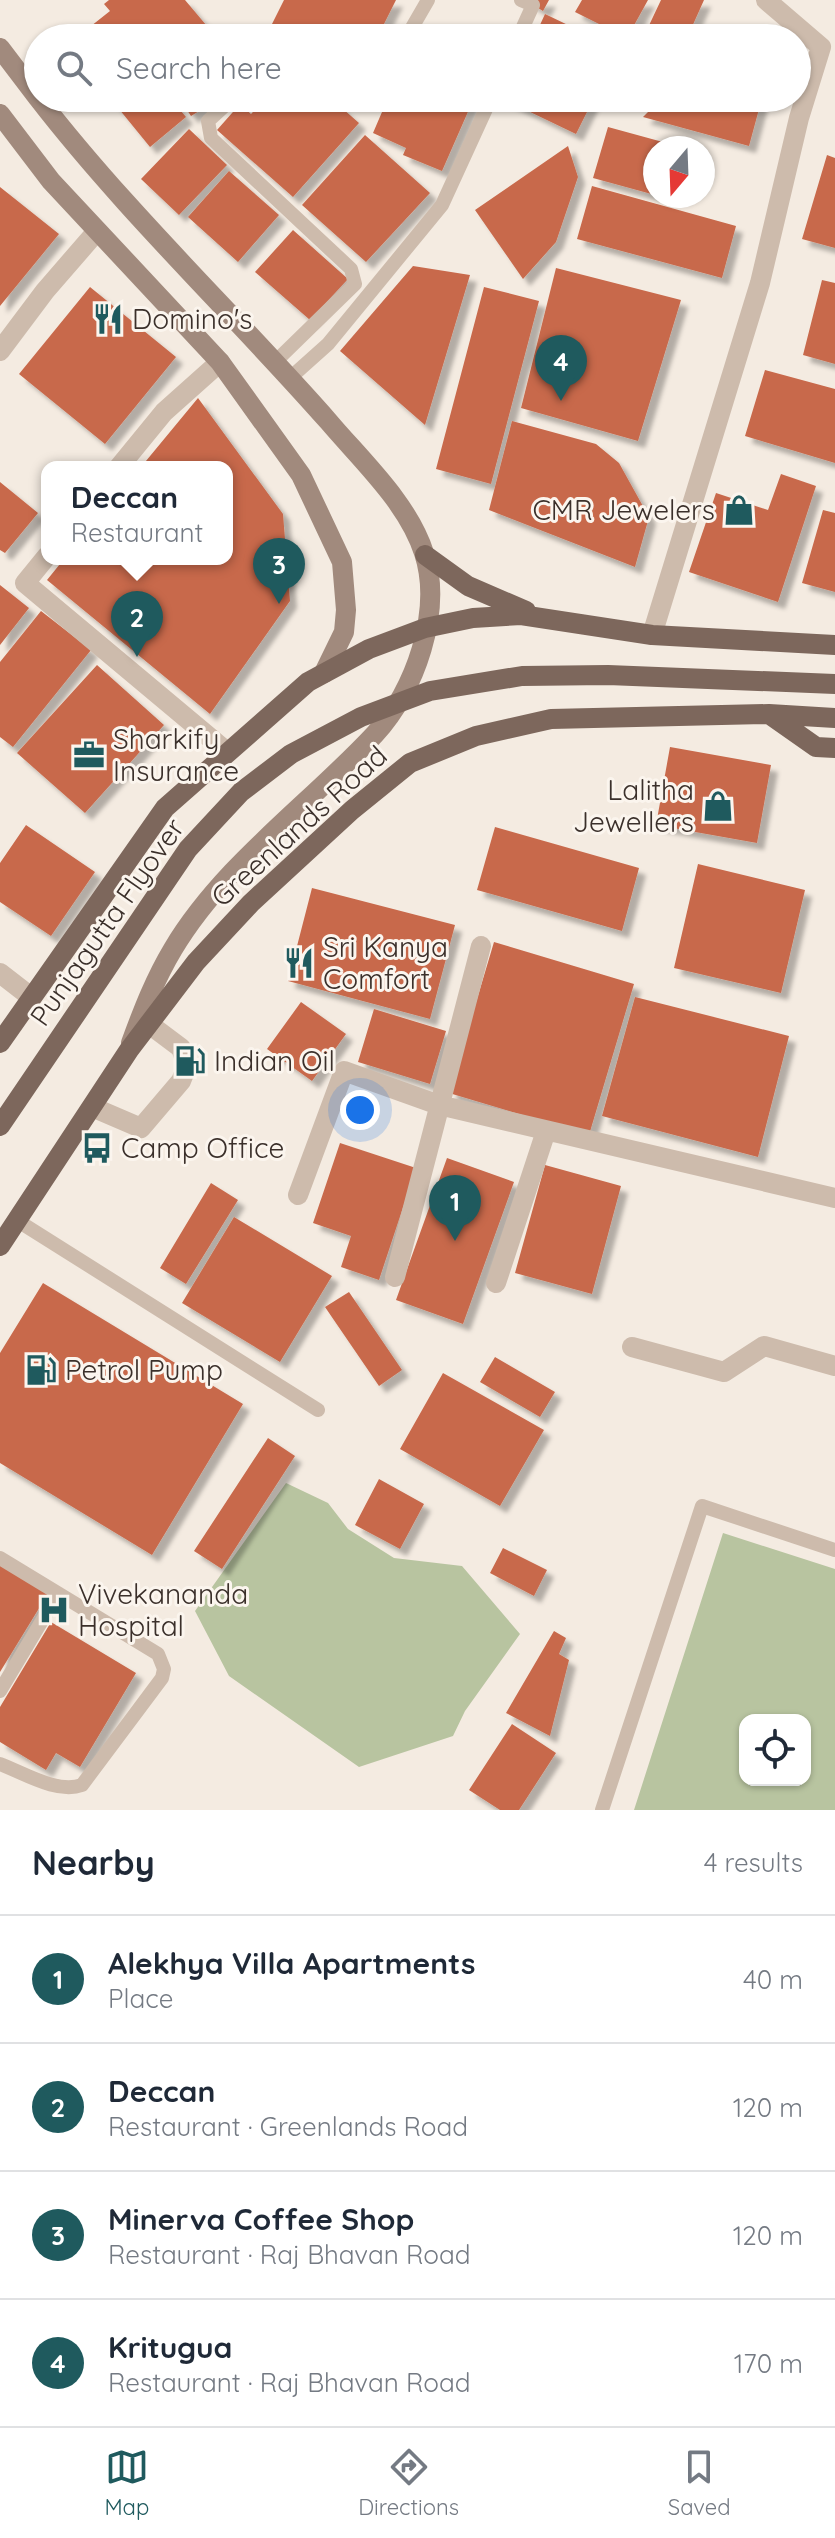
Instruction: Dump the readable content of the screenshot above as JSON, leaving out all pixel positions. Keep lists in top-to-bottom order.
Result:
{
  "streets": {
    "main road": ["Greenlands Road", "Punjagutta Flyover"]
  },
  "places": {
    "restaurant": ["Domino's", "Sri Kanya Comfort"],
    "shop": ["CMR Jewelers", "Lalitha Jewellers"],
    "office": ["Sharkify Insurance"],
    "fuel station": ["Indian Oil", "Petrol Pump"],
    "bus stop": ["Camp Office"],
    "hospital": ["Vivekananda Hospital"]
  },
  "north": "bottom",
  "page": {
    "search": "Search here",
    "pins": [
      "4",
      "3",
      "2",
      "1"
    ],
    "popup": ["Deccan", "Restaurant"],
    "heading": ["Nearby", "4 results"],
    "list": [
      {
        "mark": "1",
        "name": "Alekhya Villa Apartments",
        "note": "Place",
        "value": "40 m"
      },
      {
        "mark": "2",
        "name": "Deccan",
        "note": "Restaurant · Greenlands Road",
        "value": "120 m"
      },
      {
        "mark": "3",
        "name": "Minerva Coffee Shop",
        "note": "Restaurant · Raj Bhavan Road",
        "value": "120 m"
      },
      {
        "mark": "4",
        "name": "Kritugua",
        "note": "Restaurant · Raj Bhavan Road",
        "value": "170 m"
      }
    ],
    "nav": ["Map", "Directions", "Saved"]
  }
}
